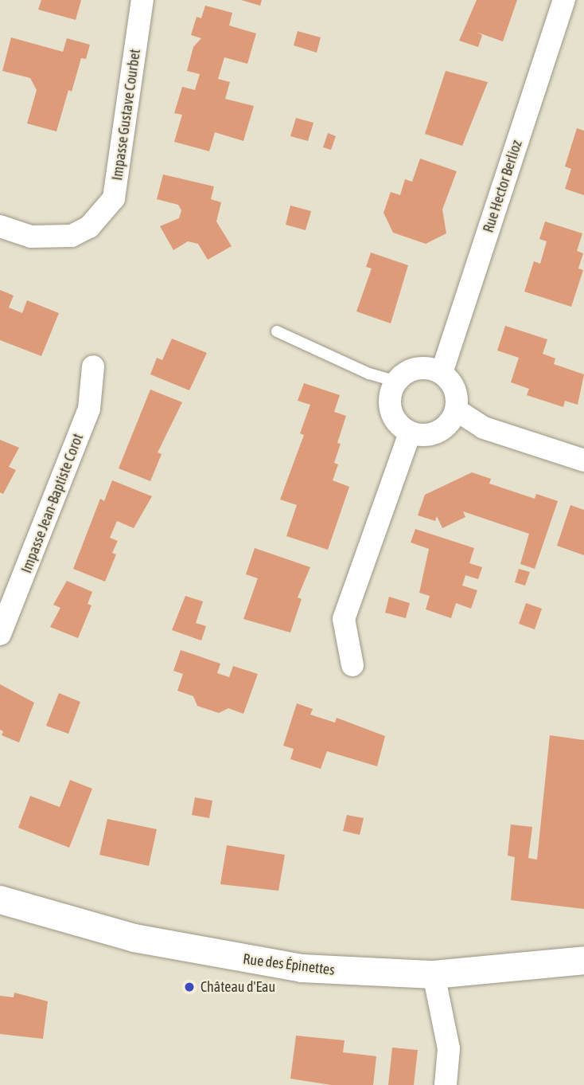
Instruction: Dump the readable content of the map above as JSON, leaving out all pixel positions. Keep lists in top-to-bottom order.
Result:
{
  "streets": {
    "street": [
      "Impasse Gustave Courbet",
      "Rue Hector Berlioz",
      "Impasse Jean-Baptiste Corot",
      "Rue des Épinettes"
    ]
  },
  "places": ["Château d'Eau"]
}
